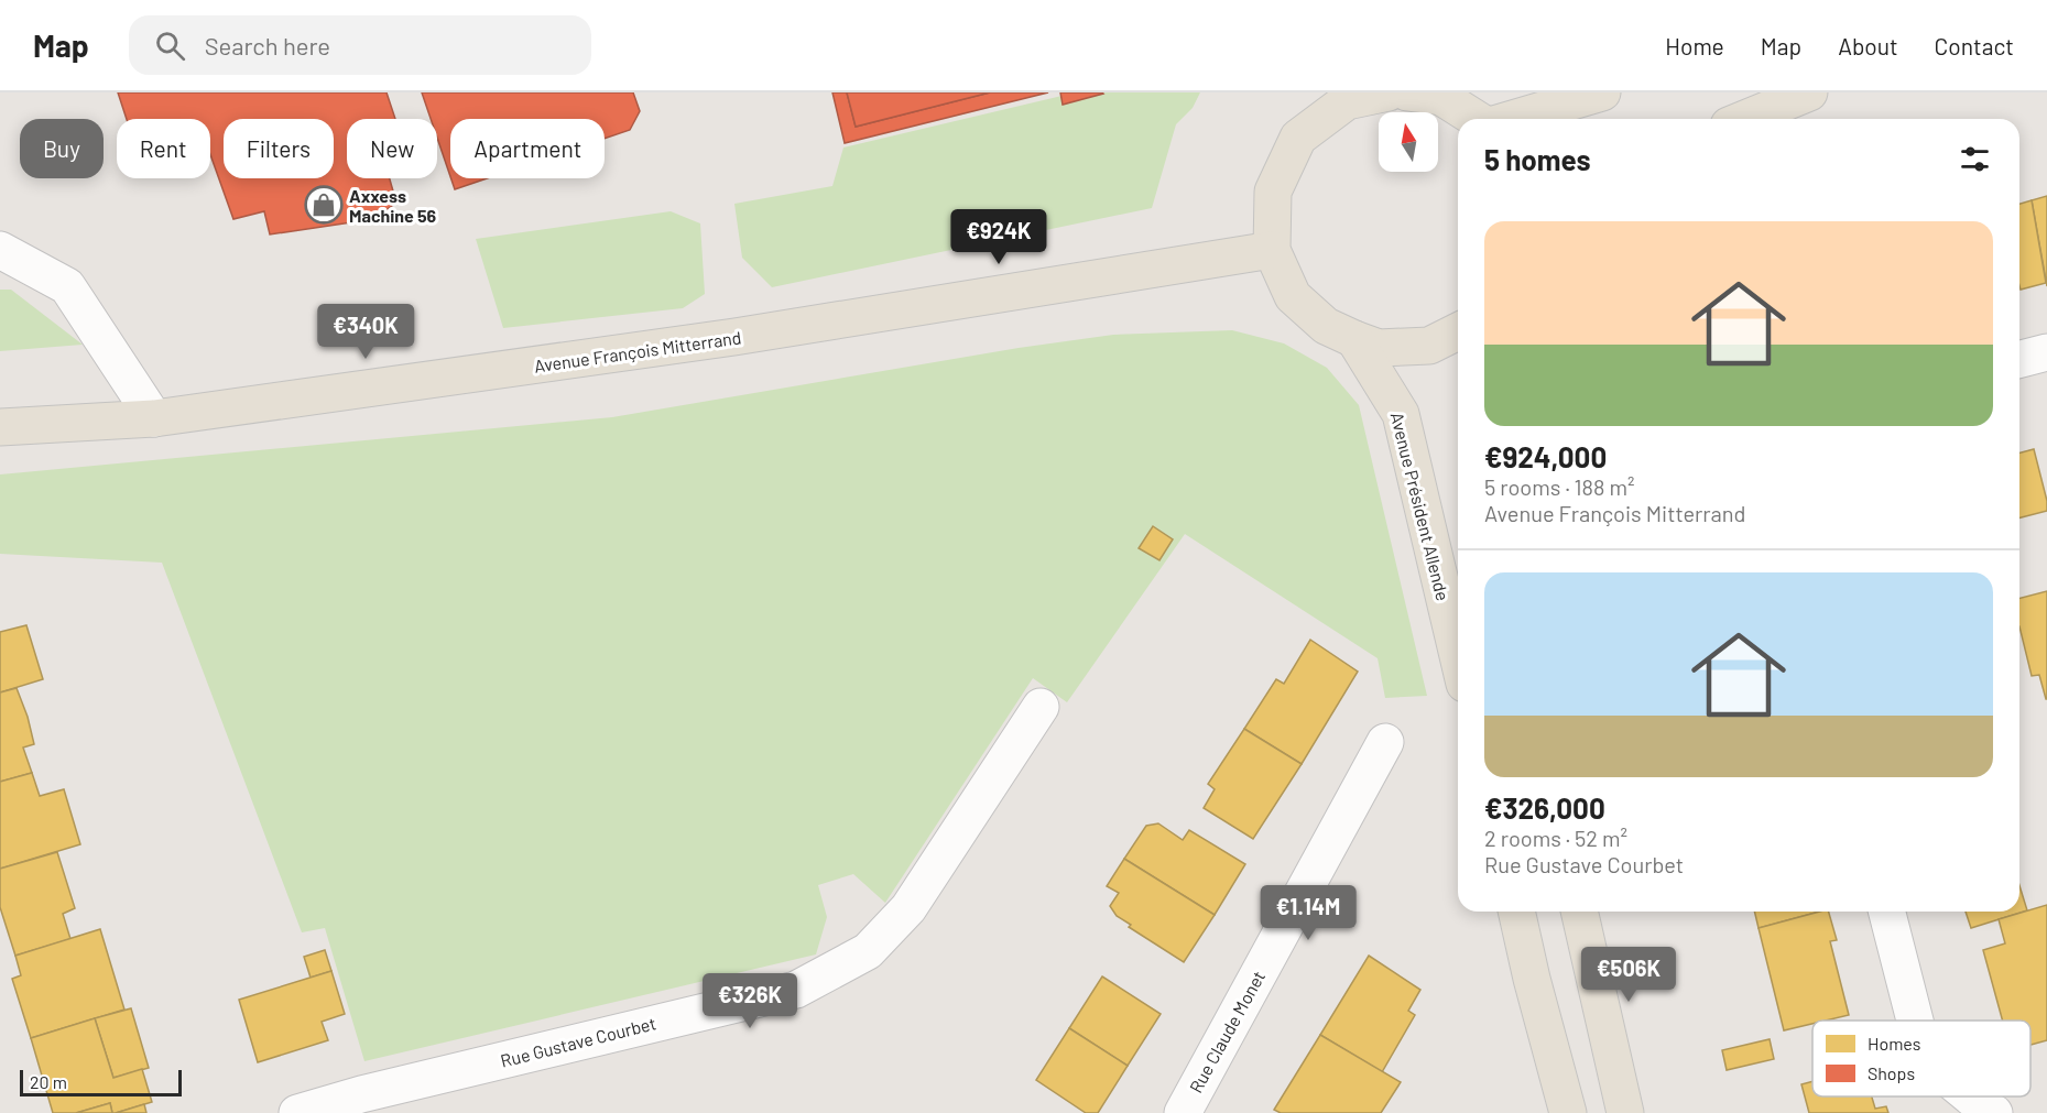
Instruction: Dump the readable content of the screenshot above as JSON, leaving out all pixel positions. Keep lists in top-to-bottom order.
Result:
{
  "streets": {
    "main road": ["Avenue François Mitterrand", "Avenue Président Allende"],
    "street": ["Rue Claude Monet", "Rue Gustave Courbet"]
  },
  "places": {
    "shop": ["Axxess Machine 56"]
  },
  "legend": ["Homes", "Shops"],
  "scale_bar": "20 m",
  "north": "top",
  "page": {
    "header": "Map",
    "search": "Search here",
    "nav": [
      "Home",
      "Map",
      "About",
      "Contact"
    ],
    "chip": [
      "Buy",
      "Rent",
      "Filters",
      "New",
      "Apartment"
    ],
    "heading": "5 homes",
    "list": [
      {
        "name": "€924,000",
        "note": "5 rooms · 188 m² · Avenue François Mitterrand"
      },
      {
        "name": "€326,000",
        "note": "2 rooms · 52 m² · Rue Gustave Courbet"
      }
    ],
    "price": [
      "€924K",
      "€340K",
      "€1.14M",
      "€506K",
      "€326K"
    ],
    "scale": "20 m"
  }
}
